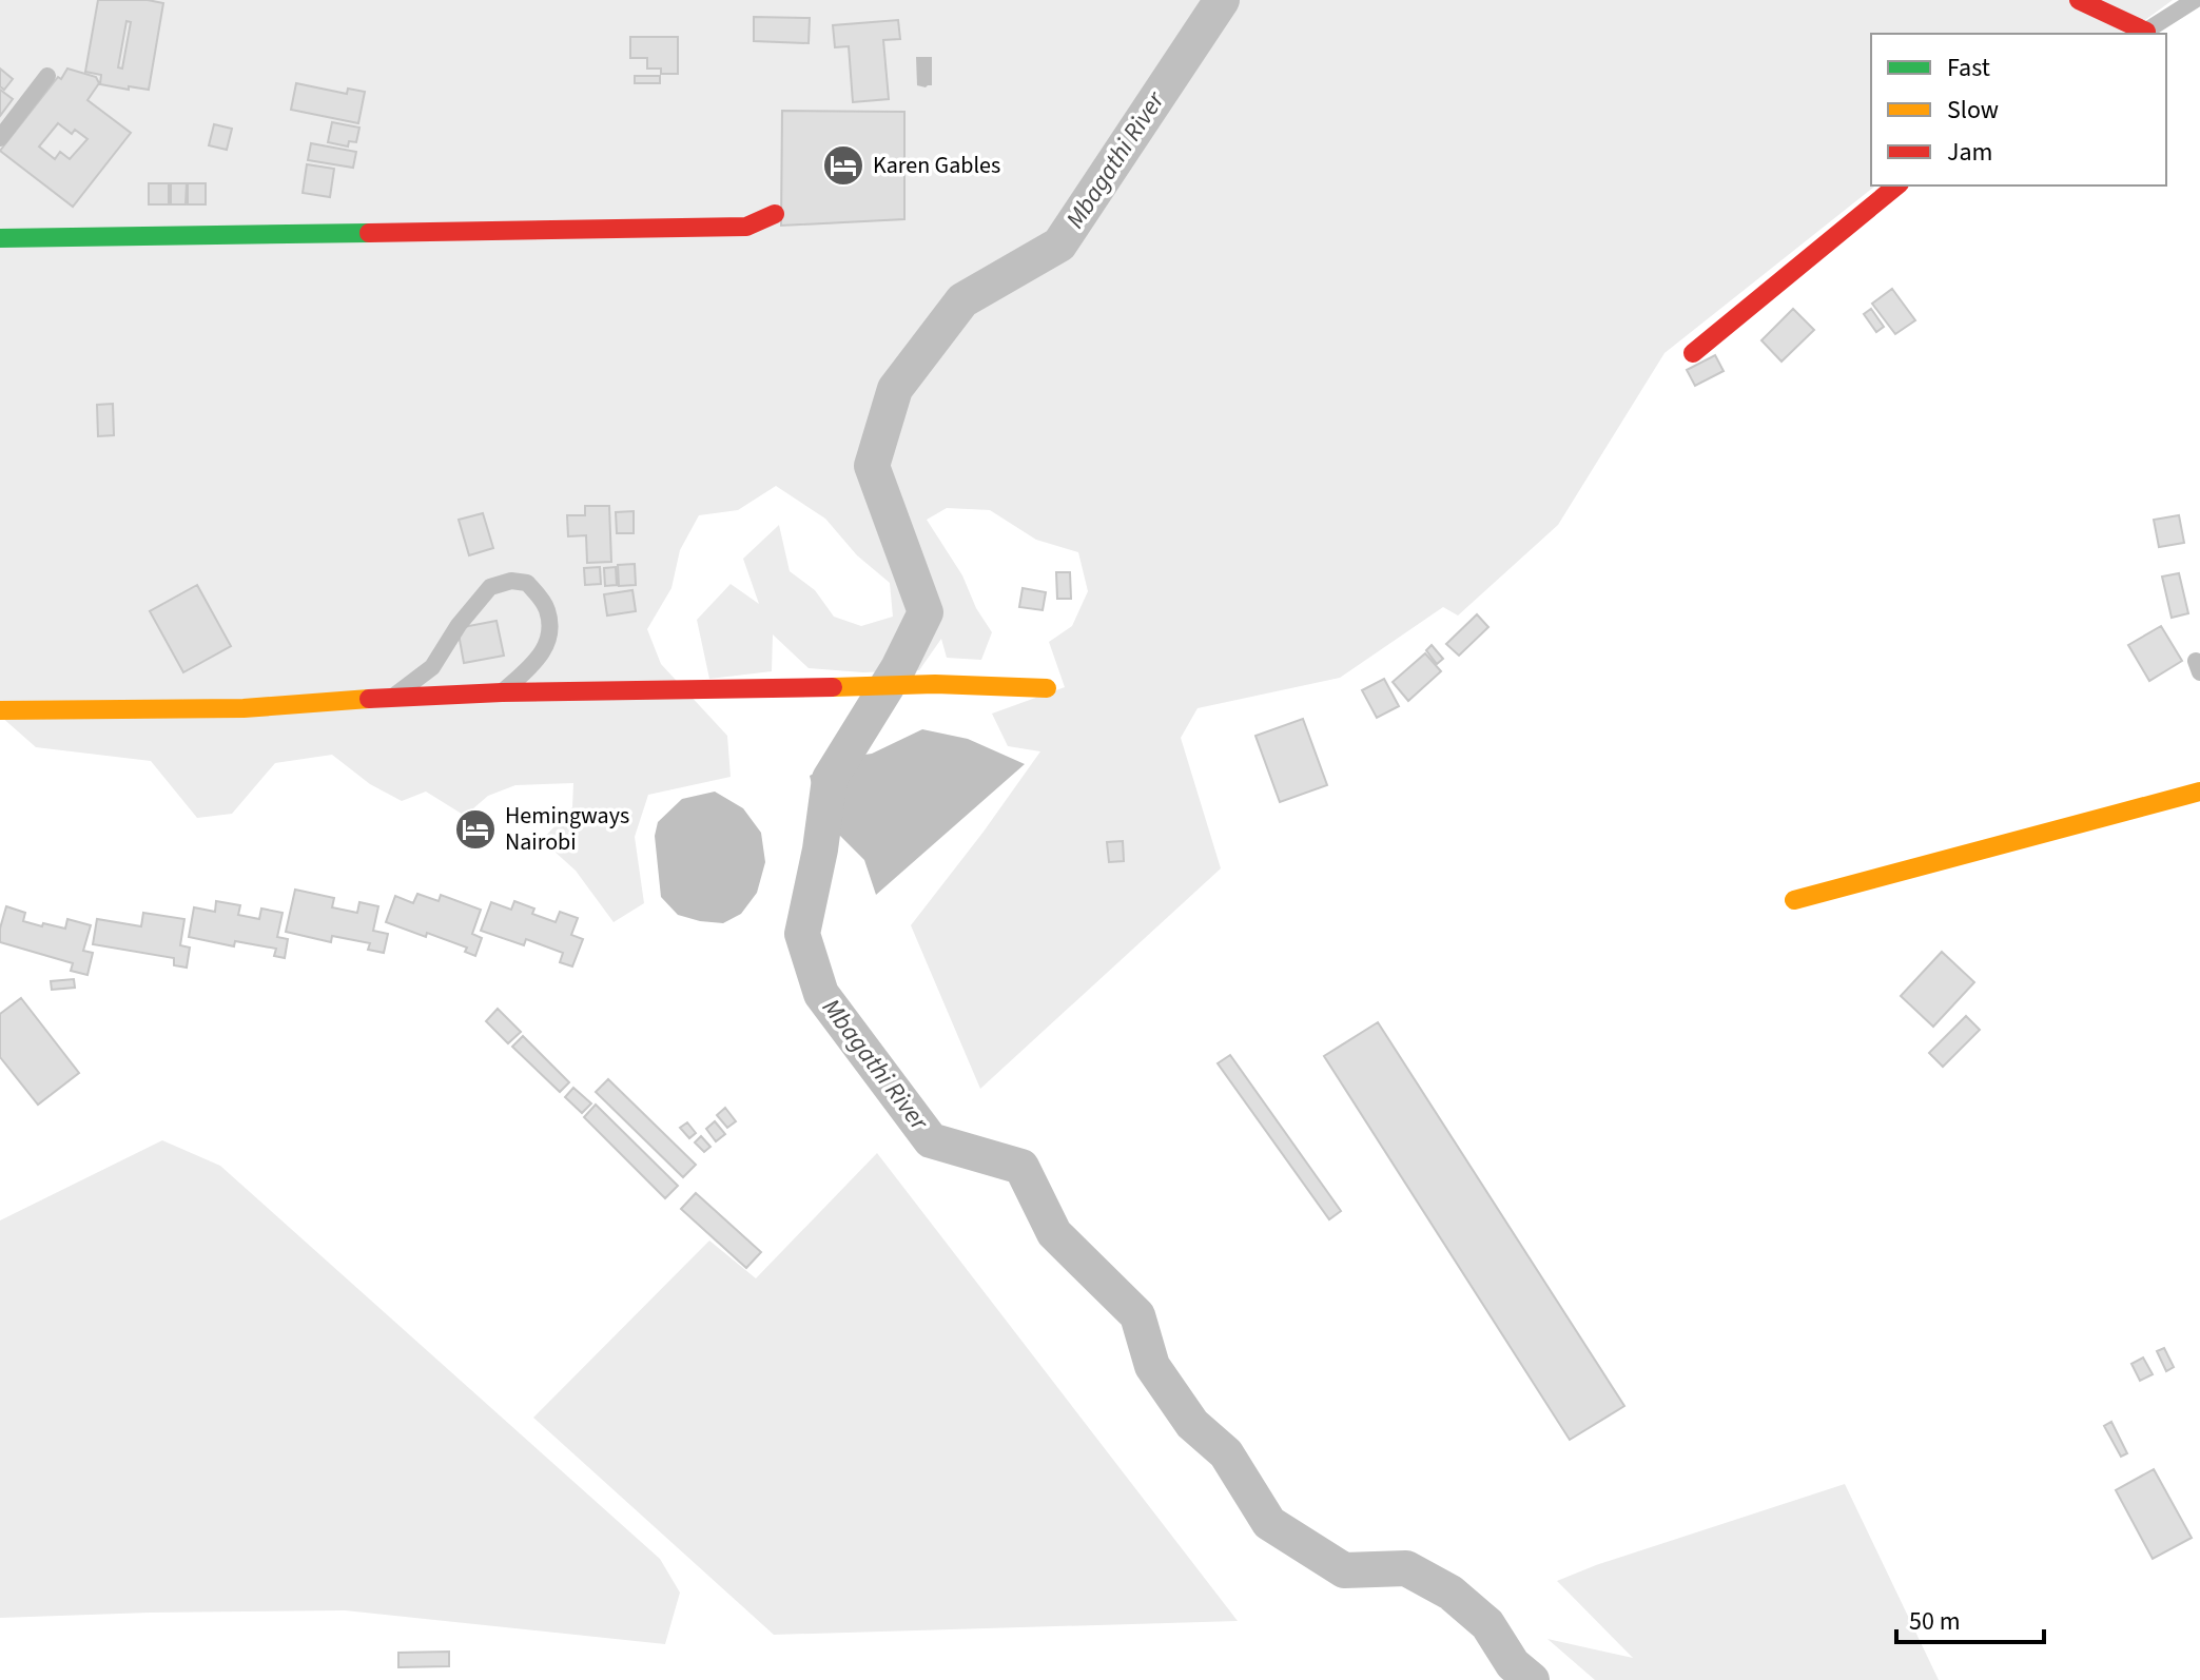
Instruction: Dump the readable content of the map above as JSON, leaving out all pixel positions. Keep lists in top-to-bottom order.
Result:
{
  "water": ["Mbagathi River"],
  "places": {
    "hotel": ["Karen Gables", "Hemingways Nairobi"]
  },
  "legend": ["Fast", "Slow", "Jam"],
  "scale_bar": "50 m"
}
